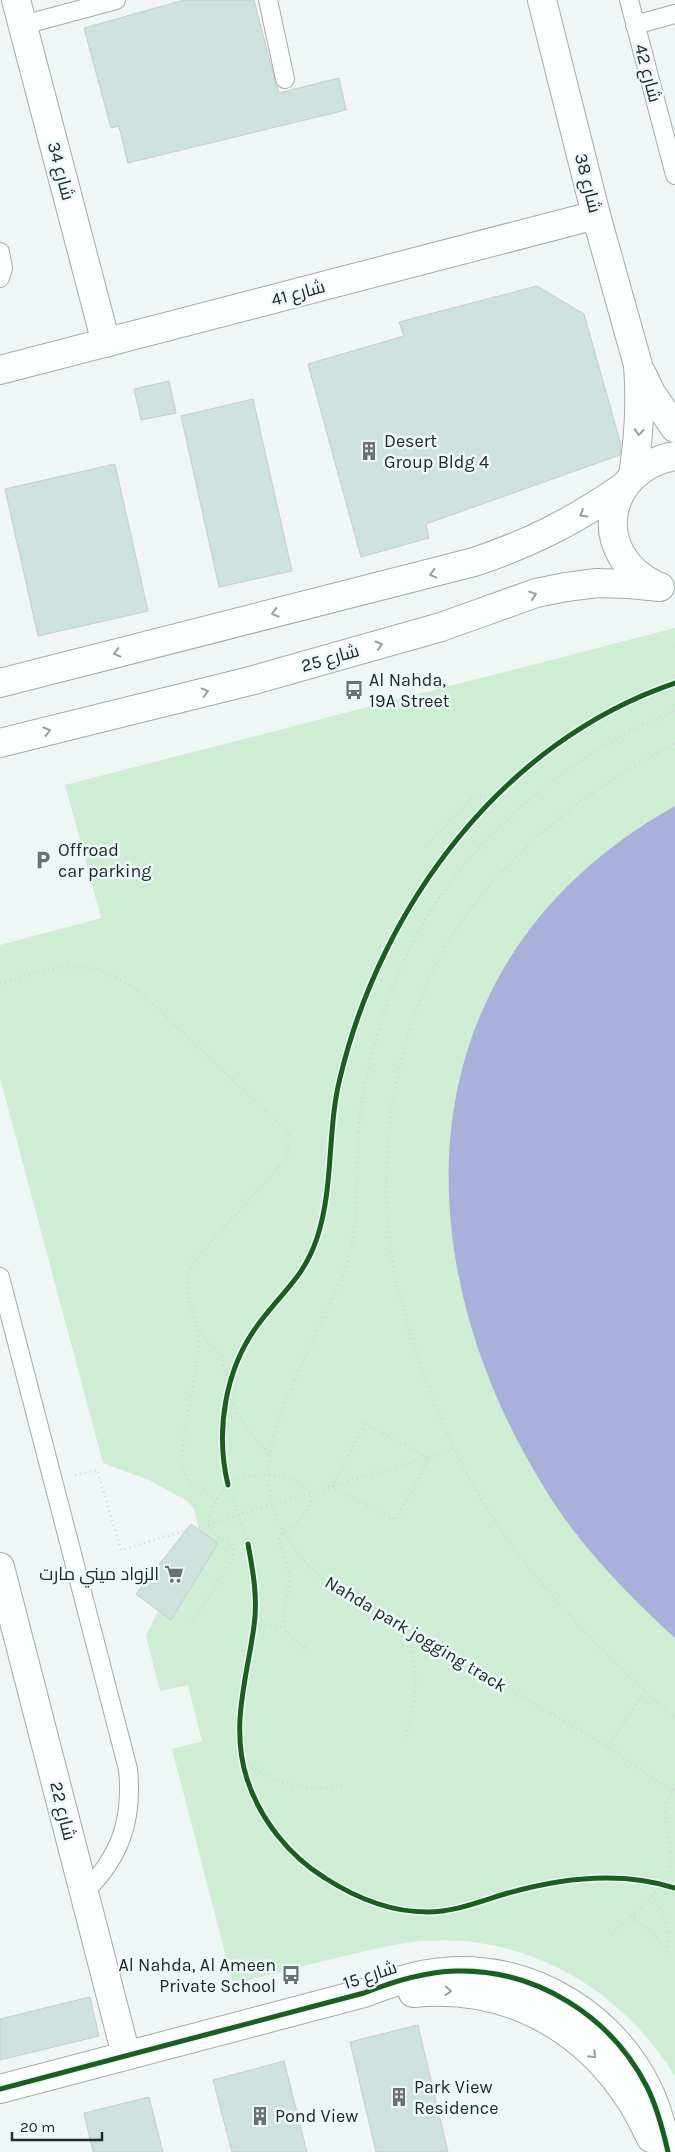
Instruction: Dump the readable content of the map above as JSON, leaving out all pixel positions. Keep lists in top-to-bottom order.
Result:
{
  "streets": {
    "street": [
      "شارع 34",
      "شارع 38",
      "شارع 41",
      "شارع 25",
      "شارع 22",
      "شارع 15"
    ],
    "lane": ["شارع 42"],
    "path": ["Nahda park jogging track"]
  },
  "crossings": [
    ["شارع 34", "شارع 41"],
    ["شارع 38", "شارع 41"],
    ["شارع 38", "شارع 25"],
    ["شارع 22", "شارع 15"]
  ],
  "places": {
    "building": ["Desert Group Bldg 4", "Park View Residence", "Pond View"],
    "bus stop": ["Al Nahda, 19A Street", "Al Nahda, Al Ameen Private School"],
    "parking": ["Offroad car parking"],
    "supermarket": ["الزواد ميني مارت"]
  },
  "scale_bar": "20 m"
}
